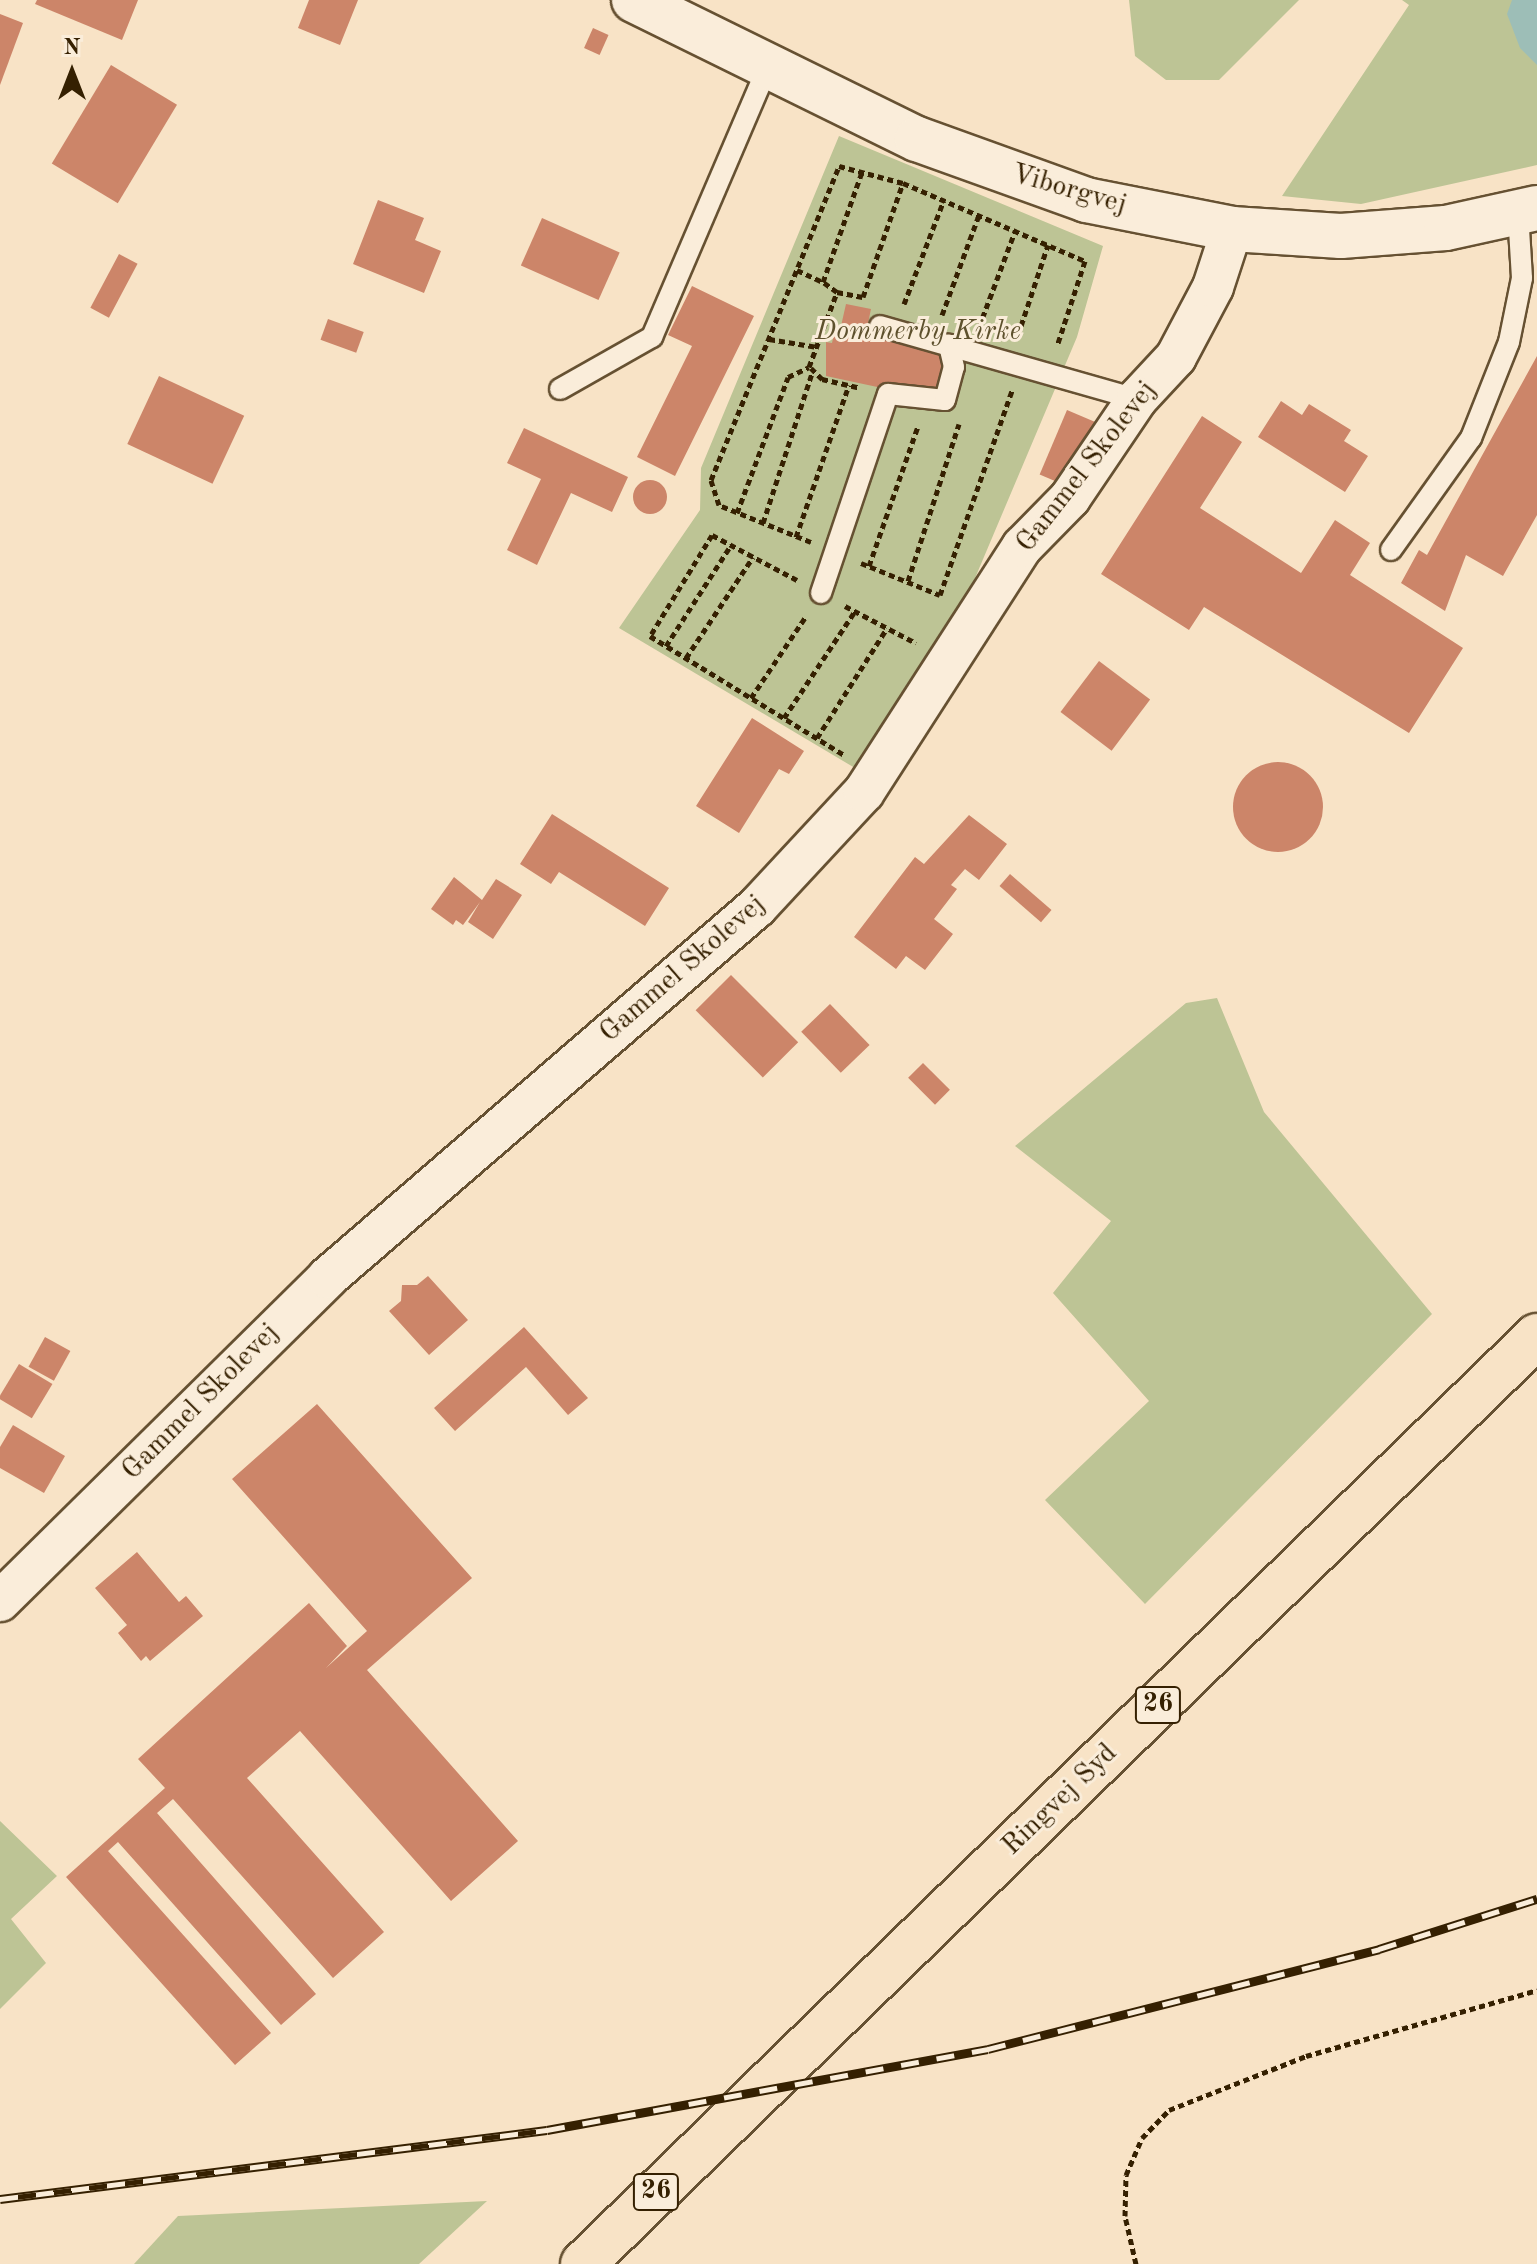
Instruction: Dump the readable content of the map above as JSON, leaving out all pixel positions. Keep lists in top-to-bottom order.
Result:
{
  "streets": {
    "main road": ["26", "Ringvej Syd"],
    "street": ["Viborgvej", "Gammel Skolevej"]
  },
  "crossings": [
    ["Viborgvej", "Gammel Skolevej"]
  ],
  "parks": ["Dommerby Kirke"],
  "north": "top"
}
